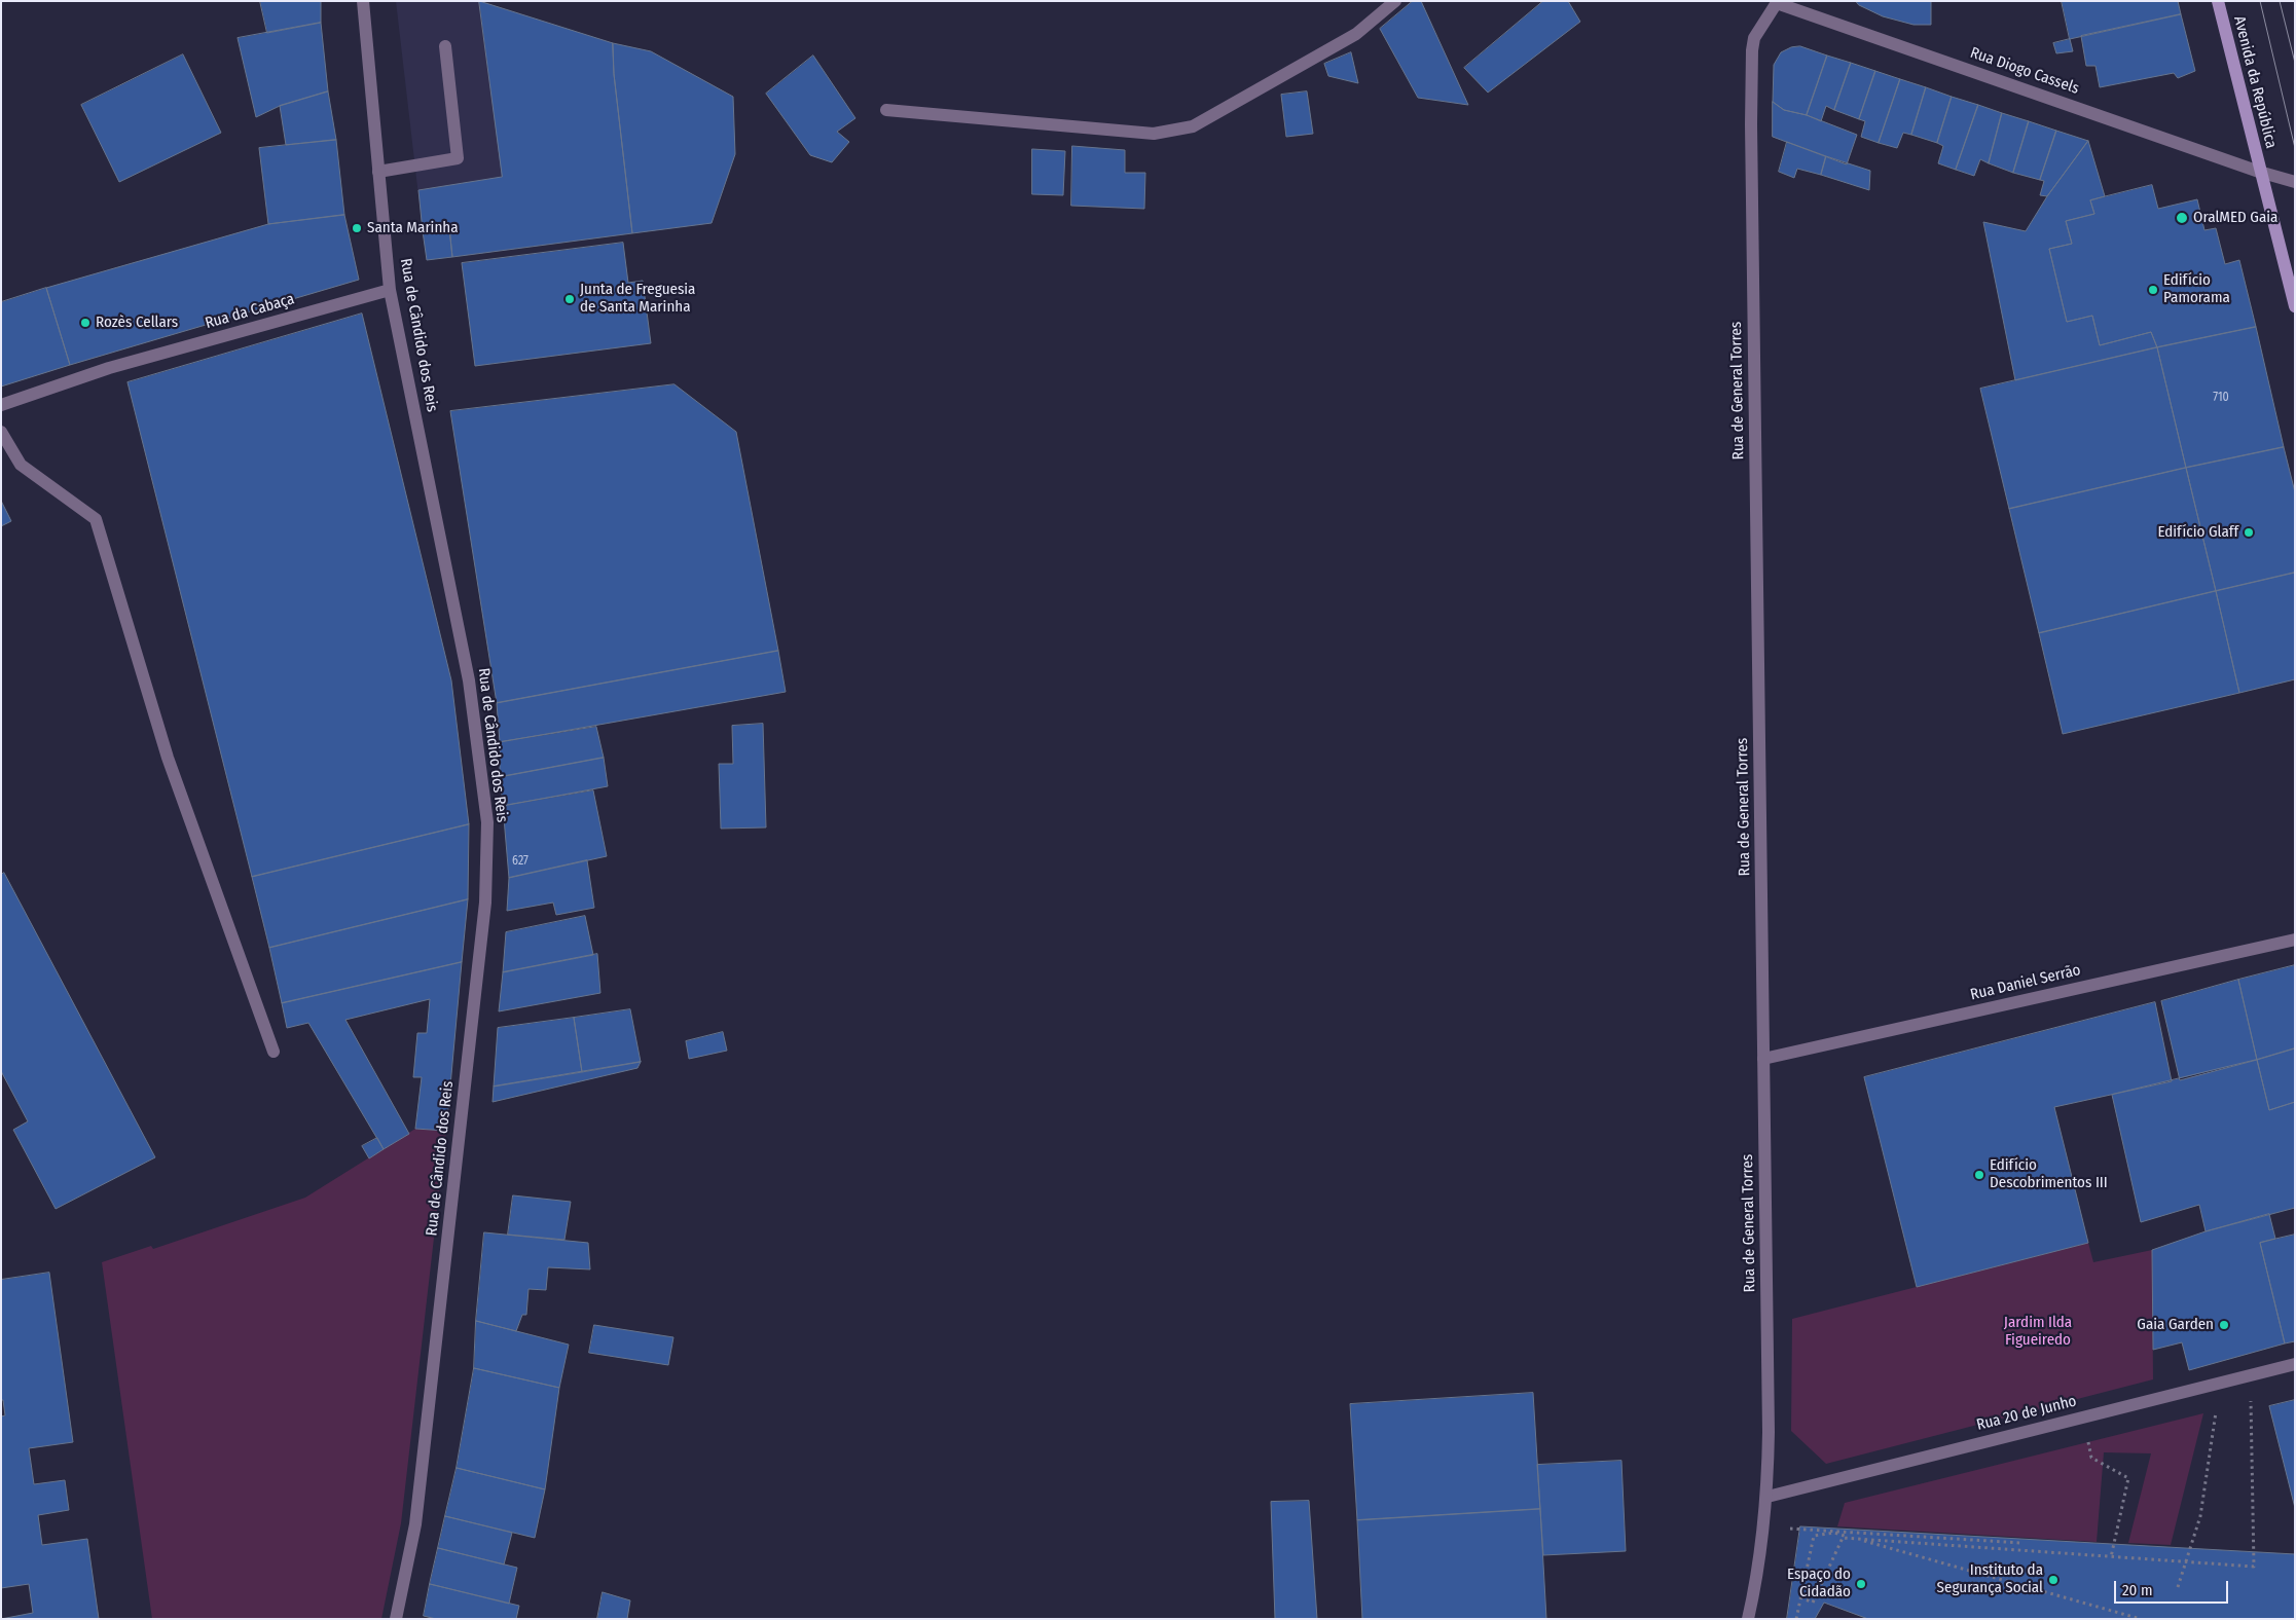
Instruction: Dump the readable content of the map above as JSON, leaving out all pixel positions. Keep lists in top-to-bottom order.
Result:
{
  "streets": {
    "main road": ["Avenida da República"],
    "street": [
      "Rua Diogo Cassels",
      "Rua da Cabaça",
      "Rua de Cândido dos Reis",
      "Rua de General Torres",
      "Rua Daniel Serrão",
      "Rua 20 de Junho"
    ]
  },
  "crossings": [
    ["Rua Diogo Cassels", "Avenida da República"],
    ["Rua Diogo Cassels", "Rua de General Torres"],
    ["Rua da Cabaça", "Rua de Cândido dos Reis"],
    ["Rua de General Torres", "Rua Daniel Serrão"],
    ["Rua de General Torres", "Rua 20 de Junho"]
  ],
  "parks": ["Jardim Ilda Figueiredo"],
  "places": [
    "OralMED Gaia",
    "Santa Marinha",
    "Edifício Pamorama",
    "Junta de Freguesia de Santa Marinha",
    "Rozès Cellars",
    "Edifício Glaff",
    "Edifício Descobrimentos III",
    "Gaia Garden",
    "Instituto da Segurança Social",
    "Espaço do Cidadão"
  ],
  "house_numbers": ["710", "627"],
  "scale_bar": "20 m"
}
